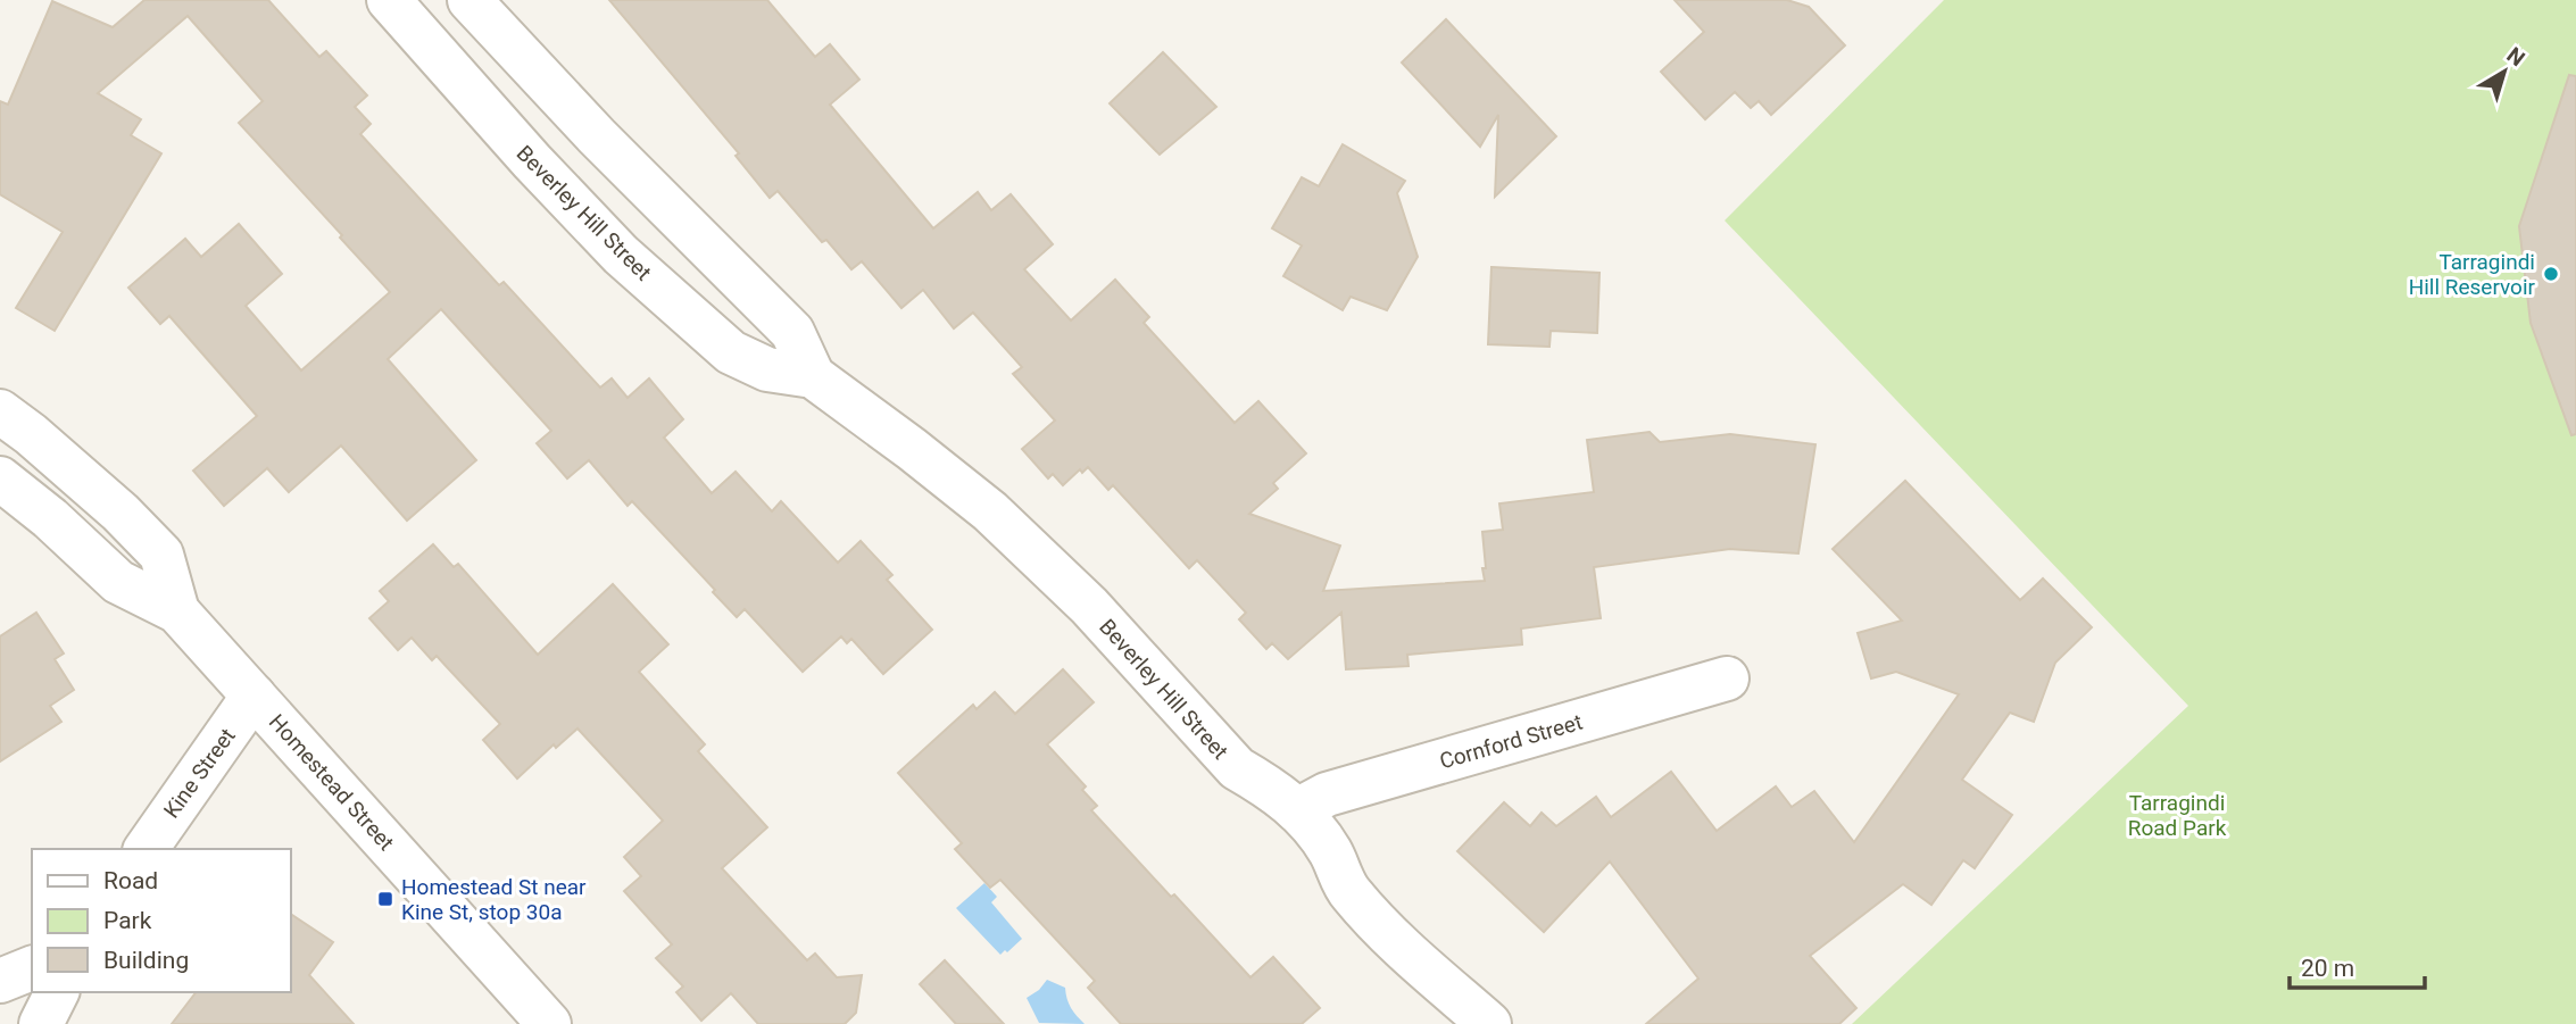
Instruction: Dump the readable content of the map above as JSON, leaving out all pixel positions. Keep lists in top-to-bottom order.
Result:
{
  "streets": {
    "street": [
      "Beverley Hill Street",
      "Cornford Street",
      "Kine Street",
      "Homestead Street"
    ]
  },
  "crossings": [
    ["Beverley Hill Street", "Cornford Street"],
    ["Kine Street", "Homestead Street"]
  ],
  "parks": ["Tarragindi Road Park"],
  "places": {
    "other": ["Tarragindi Hill Reservoir"],
    "transit": ["Homestead St near Kine St, stop 30a"]
  },
  "legend": ["Road", "Park", "Building"],
  "scale_bar": "20 m",
  "north": "top right"
}
